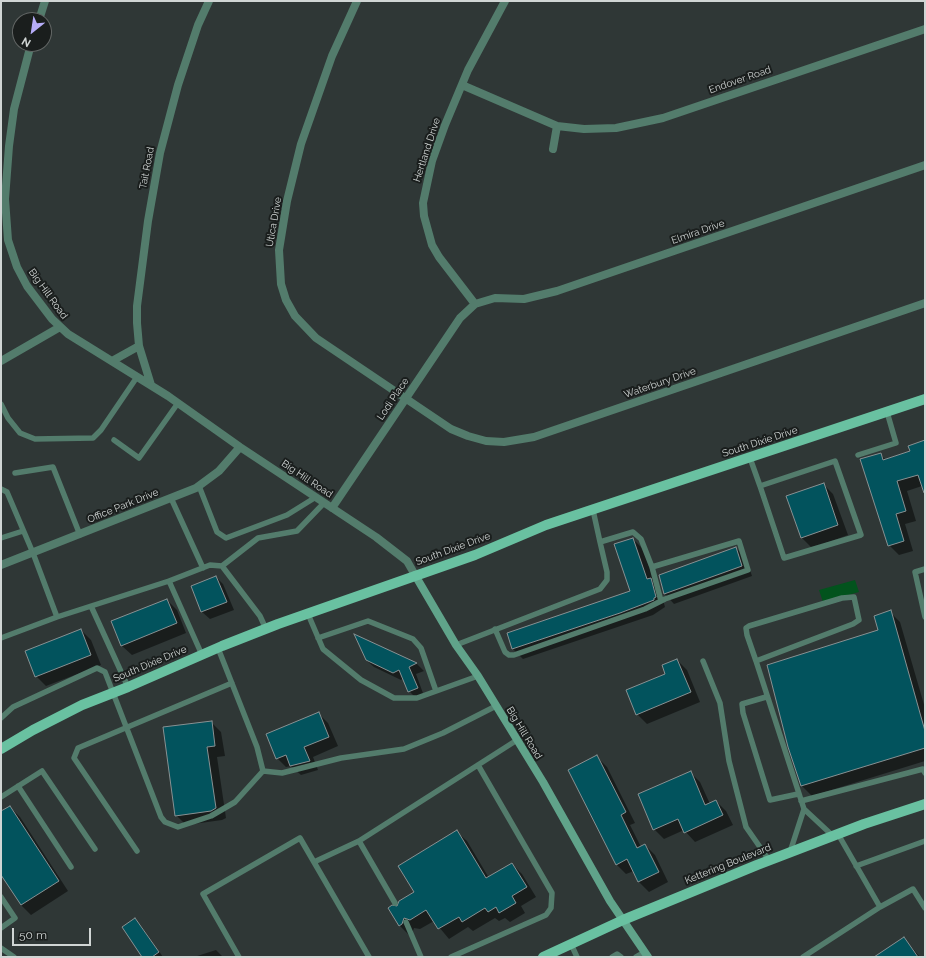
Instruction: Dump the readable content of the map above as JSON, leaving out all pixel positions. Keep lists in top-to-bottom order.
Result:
{
  "streets": {
    "main road": ["South Dixie Drive", "Kettering Boulevard"],
    "street": [
      "Endover Road",
      "Hertland Drive",
      "Tait Road",
      "Utica Drive",
      "Elmira Drive",
      "Big Hill Road",
      "Waterbury Drive",
      "Lodi Place",
      "Office Park Drive"
    ]
  },
  "crossings": [
    ["Endover Road", "Hertland Drive"],
    ["Hertland Drive", "Elmira Drive"],
    ["Hertland Drive", "Lodi Place"],
    ["Tait Road", "Big Hill Road"],
    ["Utica Drive", "Waterbury Drive"],
    ["Utica Drive", "Lodi Place"],
    ["Elmira Drive", "Lodi Place"],
    ["Big Hill Road", "Lodi Place"],
    ["Big Hill Road", "South Dixie Drive"],
    ["Big Hill Road", "Office Park Drive"],
    ["Big Hill Road", "Kettering Boulevard"],
    ["Waterbury Drive", "Lodi Place"]
  ],
  "scale_bar": "50 m",
  "north": "bottom left"
}
